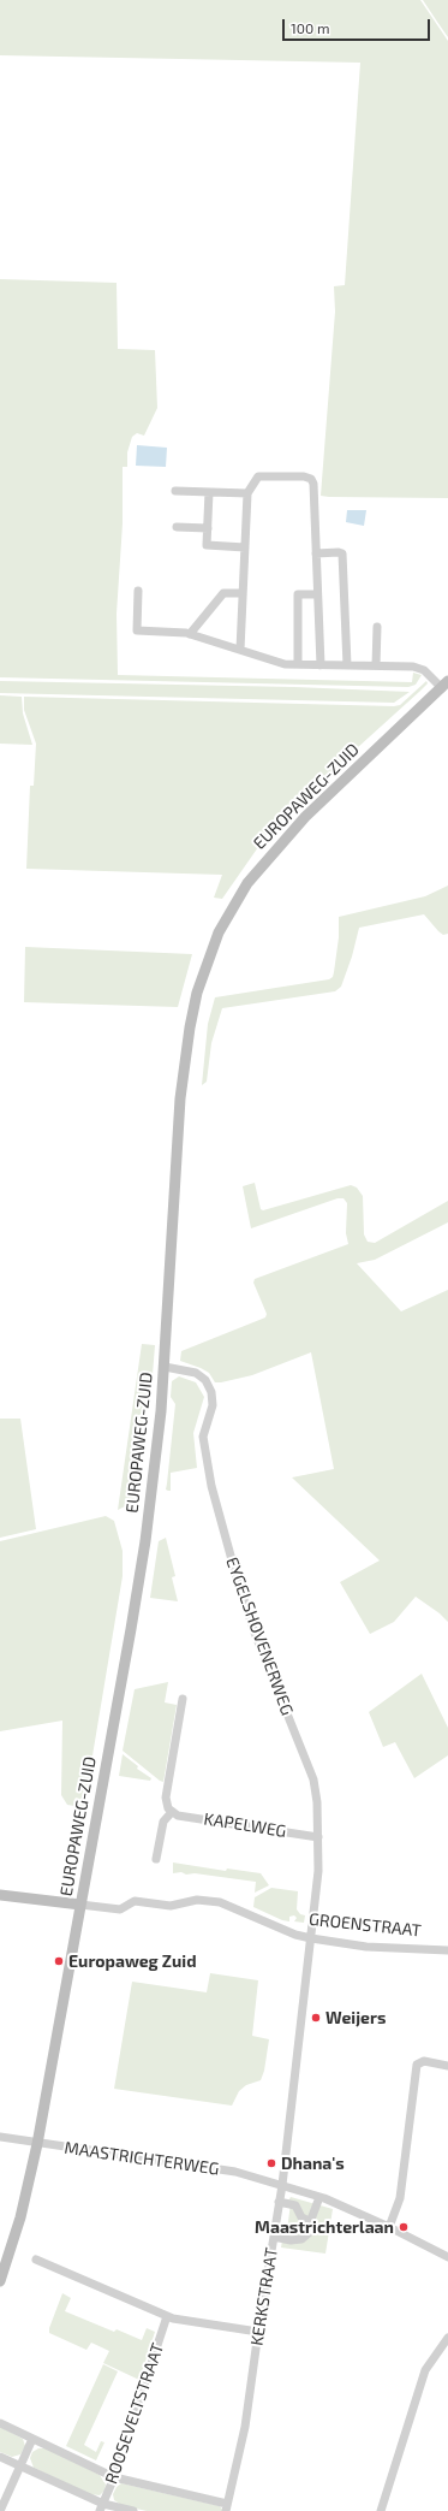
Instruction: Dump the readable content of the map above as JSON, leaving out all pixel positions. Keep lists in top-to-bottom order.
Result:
{
  "streets": {
    "street": [
      "EUROPAWEG-ZUID",
      "EYGELSHOVENERWEG",
      "KAPELWEG",
      "GROENSTRAAT",
      "MAASTRICHTERWEG",
      "KERKSTRAAT",
      "ROOSEVELTSTRAAT"
    ]
  },
  "crossings": [
    ["EUROPAWEG-ZUID", "EYGELSHOVENERWEG"],
    ["EUROPAWEG-ZUID", "GROENSTRAAT"],
    ["EUROPAWEG-ZUID", "MAASTRICHTERWEG"],
    ["EYGELSHOVENERWEG", "KAPELWEG"],
    ["EYGELSHOVENERWEG", "GROENSTRAAT"],
    ["EYGELSHOVENERWEG", "KERKSTRAAT"],
    ["GROENSTRAAT", "KERKSTRAAT"],
    ["MAASTRICHTERWEG", "KERKSTRAAT"]
  ],
  "places": [
    "Europaweg Zuid",
    "Weijers",
    "Dhana's",
    "Maastrichterlaan"
  ],
  "scale_bar": "100 m"
}
